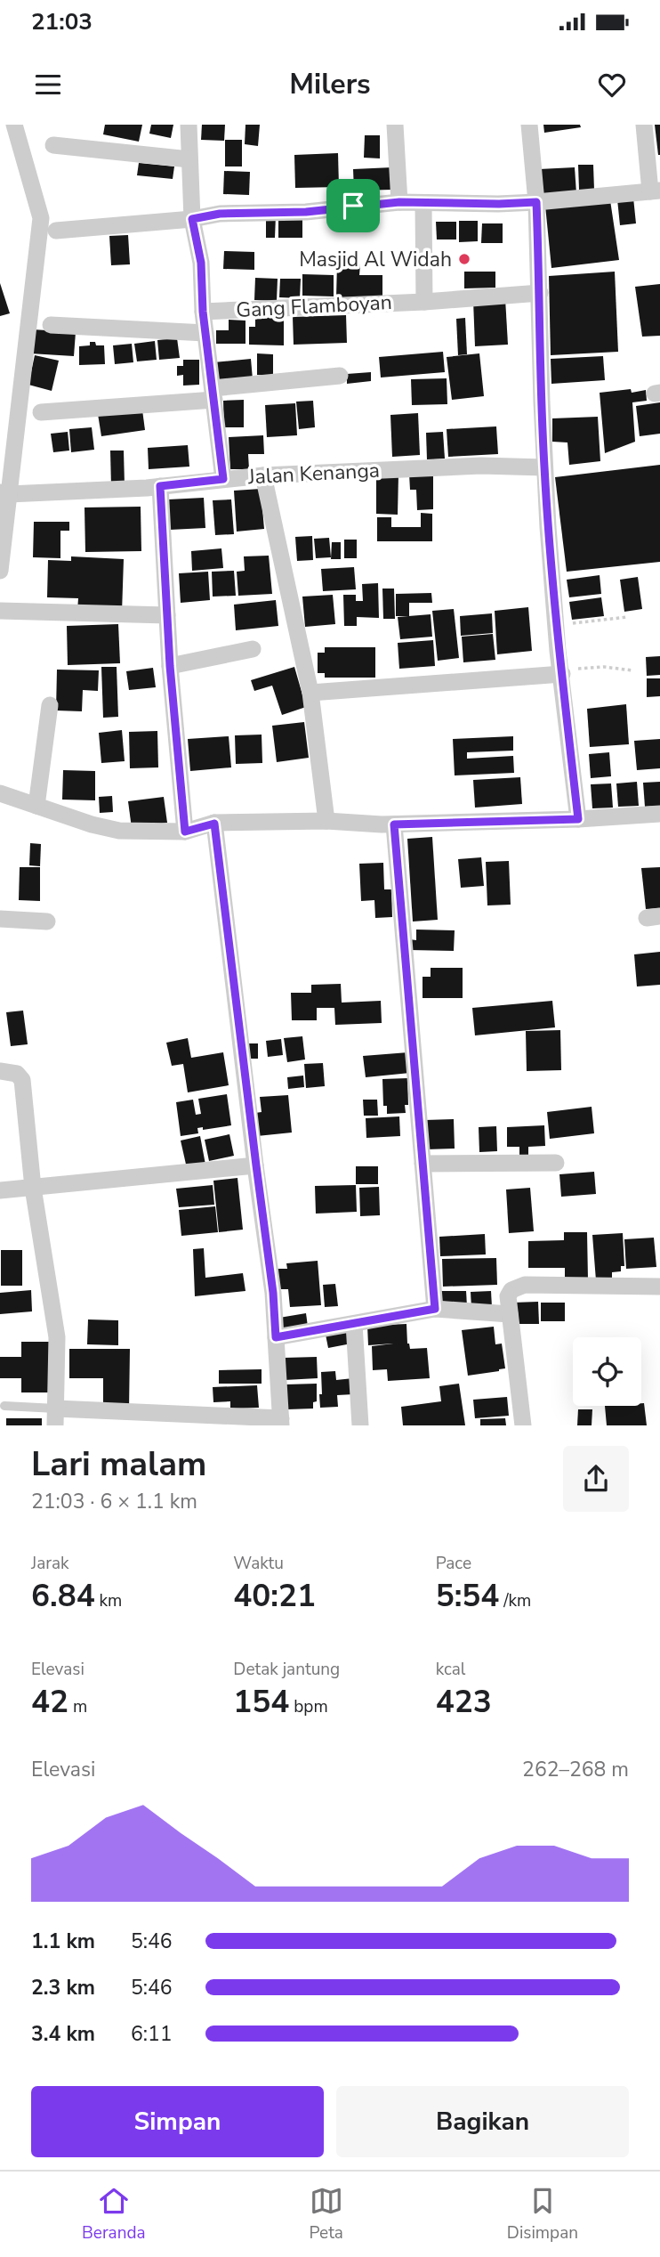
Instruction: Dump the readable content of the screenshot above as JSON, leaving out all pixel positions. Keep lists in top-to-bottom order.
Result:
{
  "streets": {
    "street": ["Gang Flamboyan", "Jalan Kenanga"]
  },
  "places": ["Masjid Al Widah"],
  "page": {
    "status": "21:03",
    "header": "Milers",
    "heading": ["Lari malam", "21:03 · 6 × 1.1 km"],
    "stats": [
      ["Jarak", "6.84 km"],
      ["Waktu", "40:21"],
      ["Pace", "5:54 /km"],
      ["Elevasi", "42 m"],
      ["Detak jantung", "154 bpm"],
      ["kcal", "423"]
    ],
    "chart": ["Elevasi", "262–268 m"],
    "list": [
      {
        "name": "1.1 km",
        "note": "5:46"
      },
      {
        "name": "2.3 km",
        "note": "5:46"
      },
      {
        "name": "3.4 km",
        "note": "6:11"
      }
    ],
    "buttons": ["Simpan", "Bagikan"],
    "tabs": ["Beranda", "Peta", "Disimpan"]
  }
}
